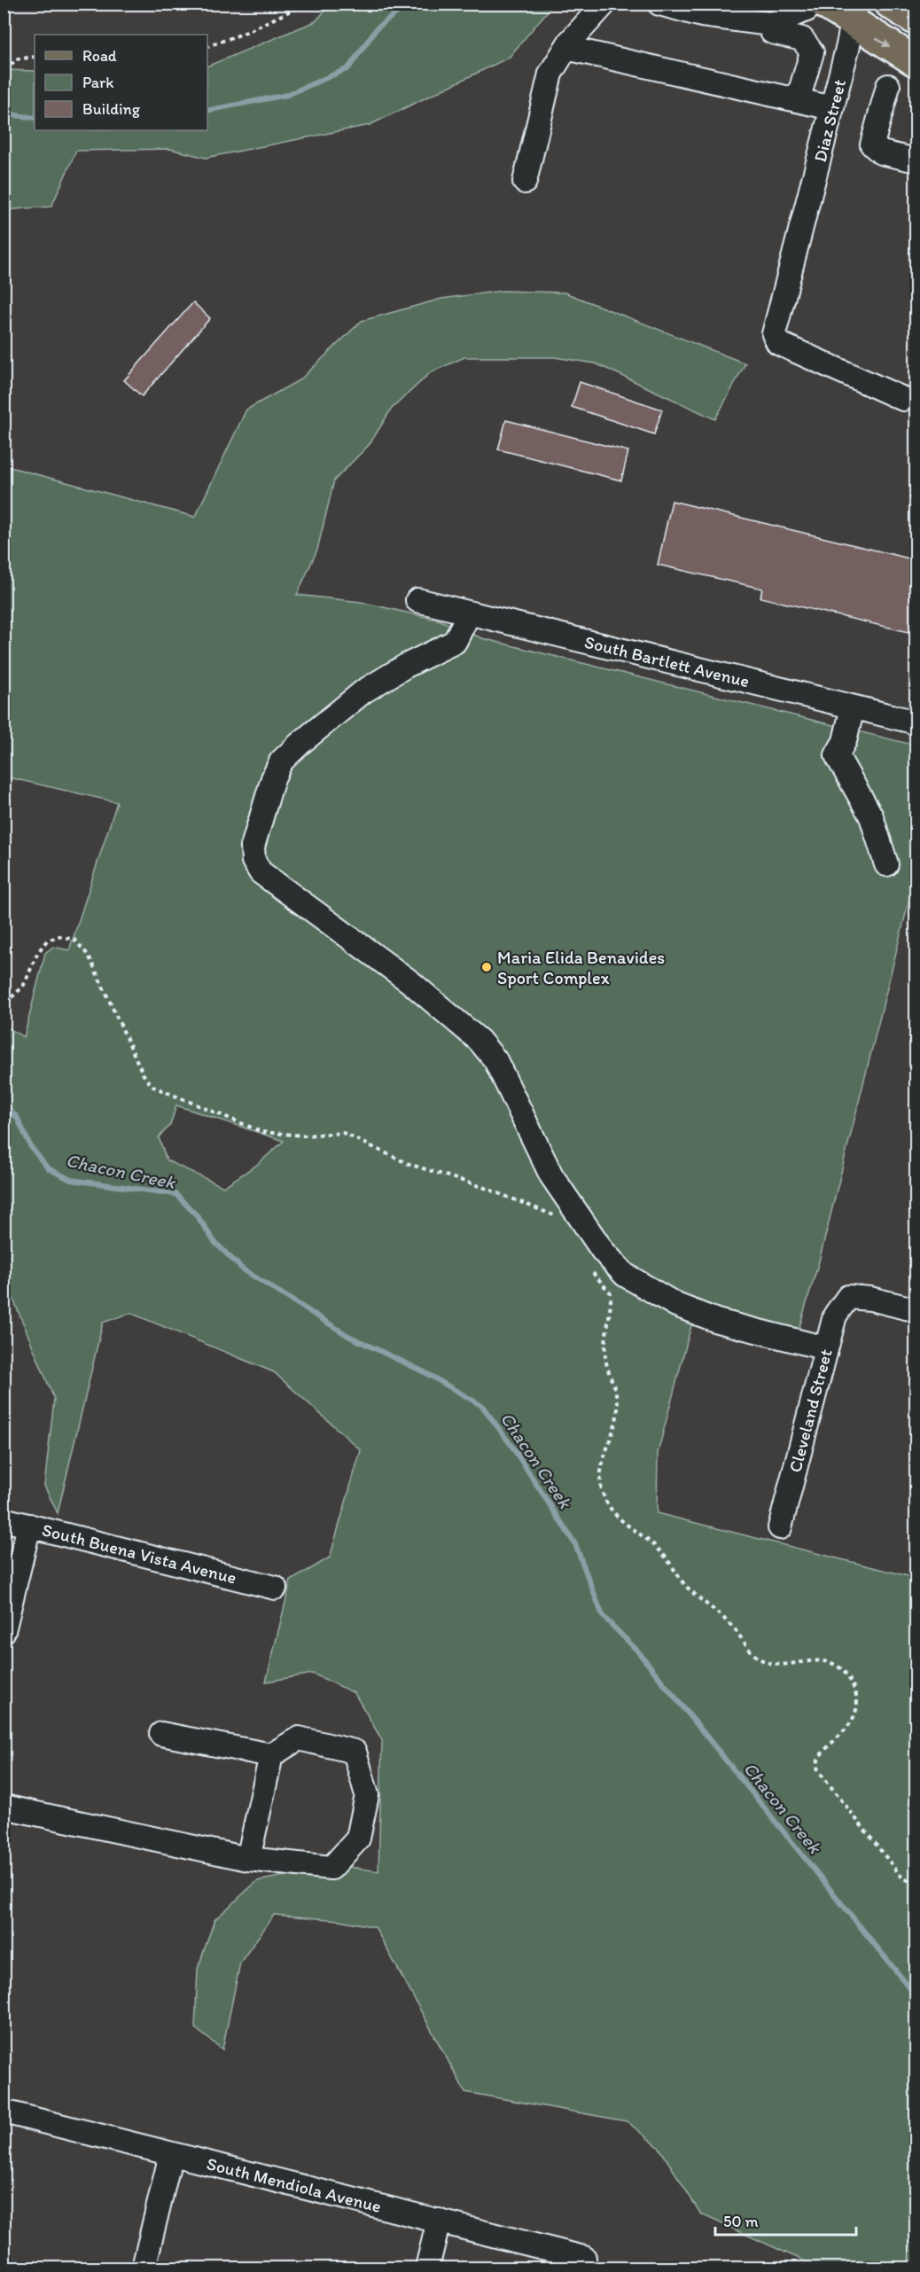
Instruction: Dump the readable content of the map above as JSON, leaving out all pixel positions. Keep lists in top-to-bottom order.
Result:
{
  "streets": {
    "street": [
      "Diaz Street",
      "South Bartlett Avenue",
      "Cleveland Street",
      "South Buena Vista Avenue",
      "South Mendiola Avenue"
    ]
  },
  "water": ["Chacon Creek"],
  "places": ["Maria Elida Benavides Sport Complex"],
  "legend": ["Road", "Park", "Building"],
  "scale_bar": "50 m"
}
